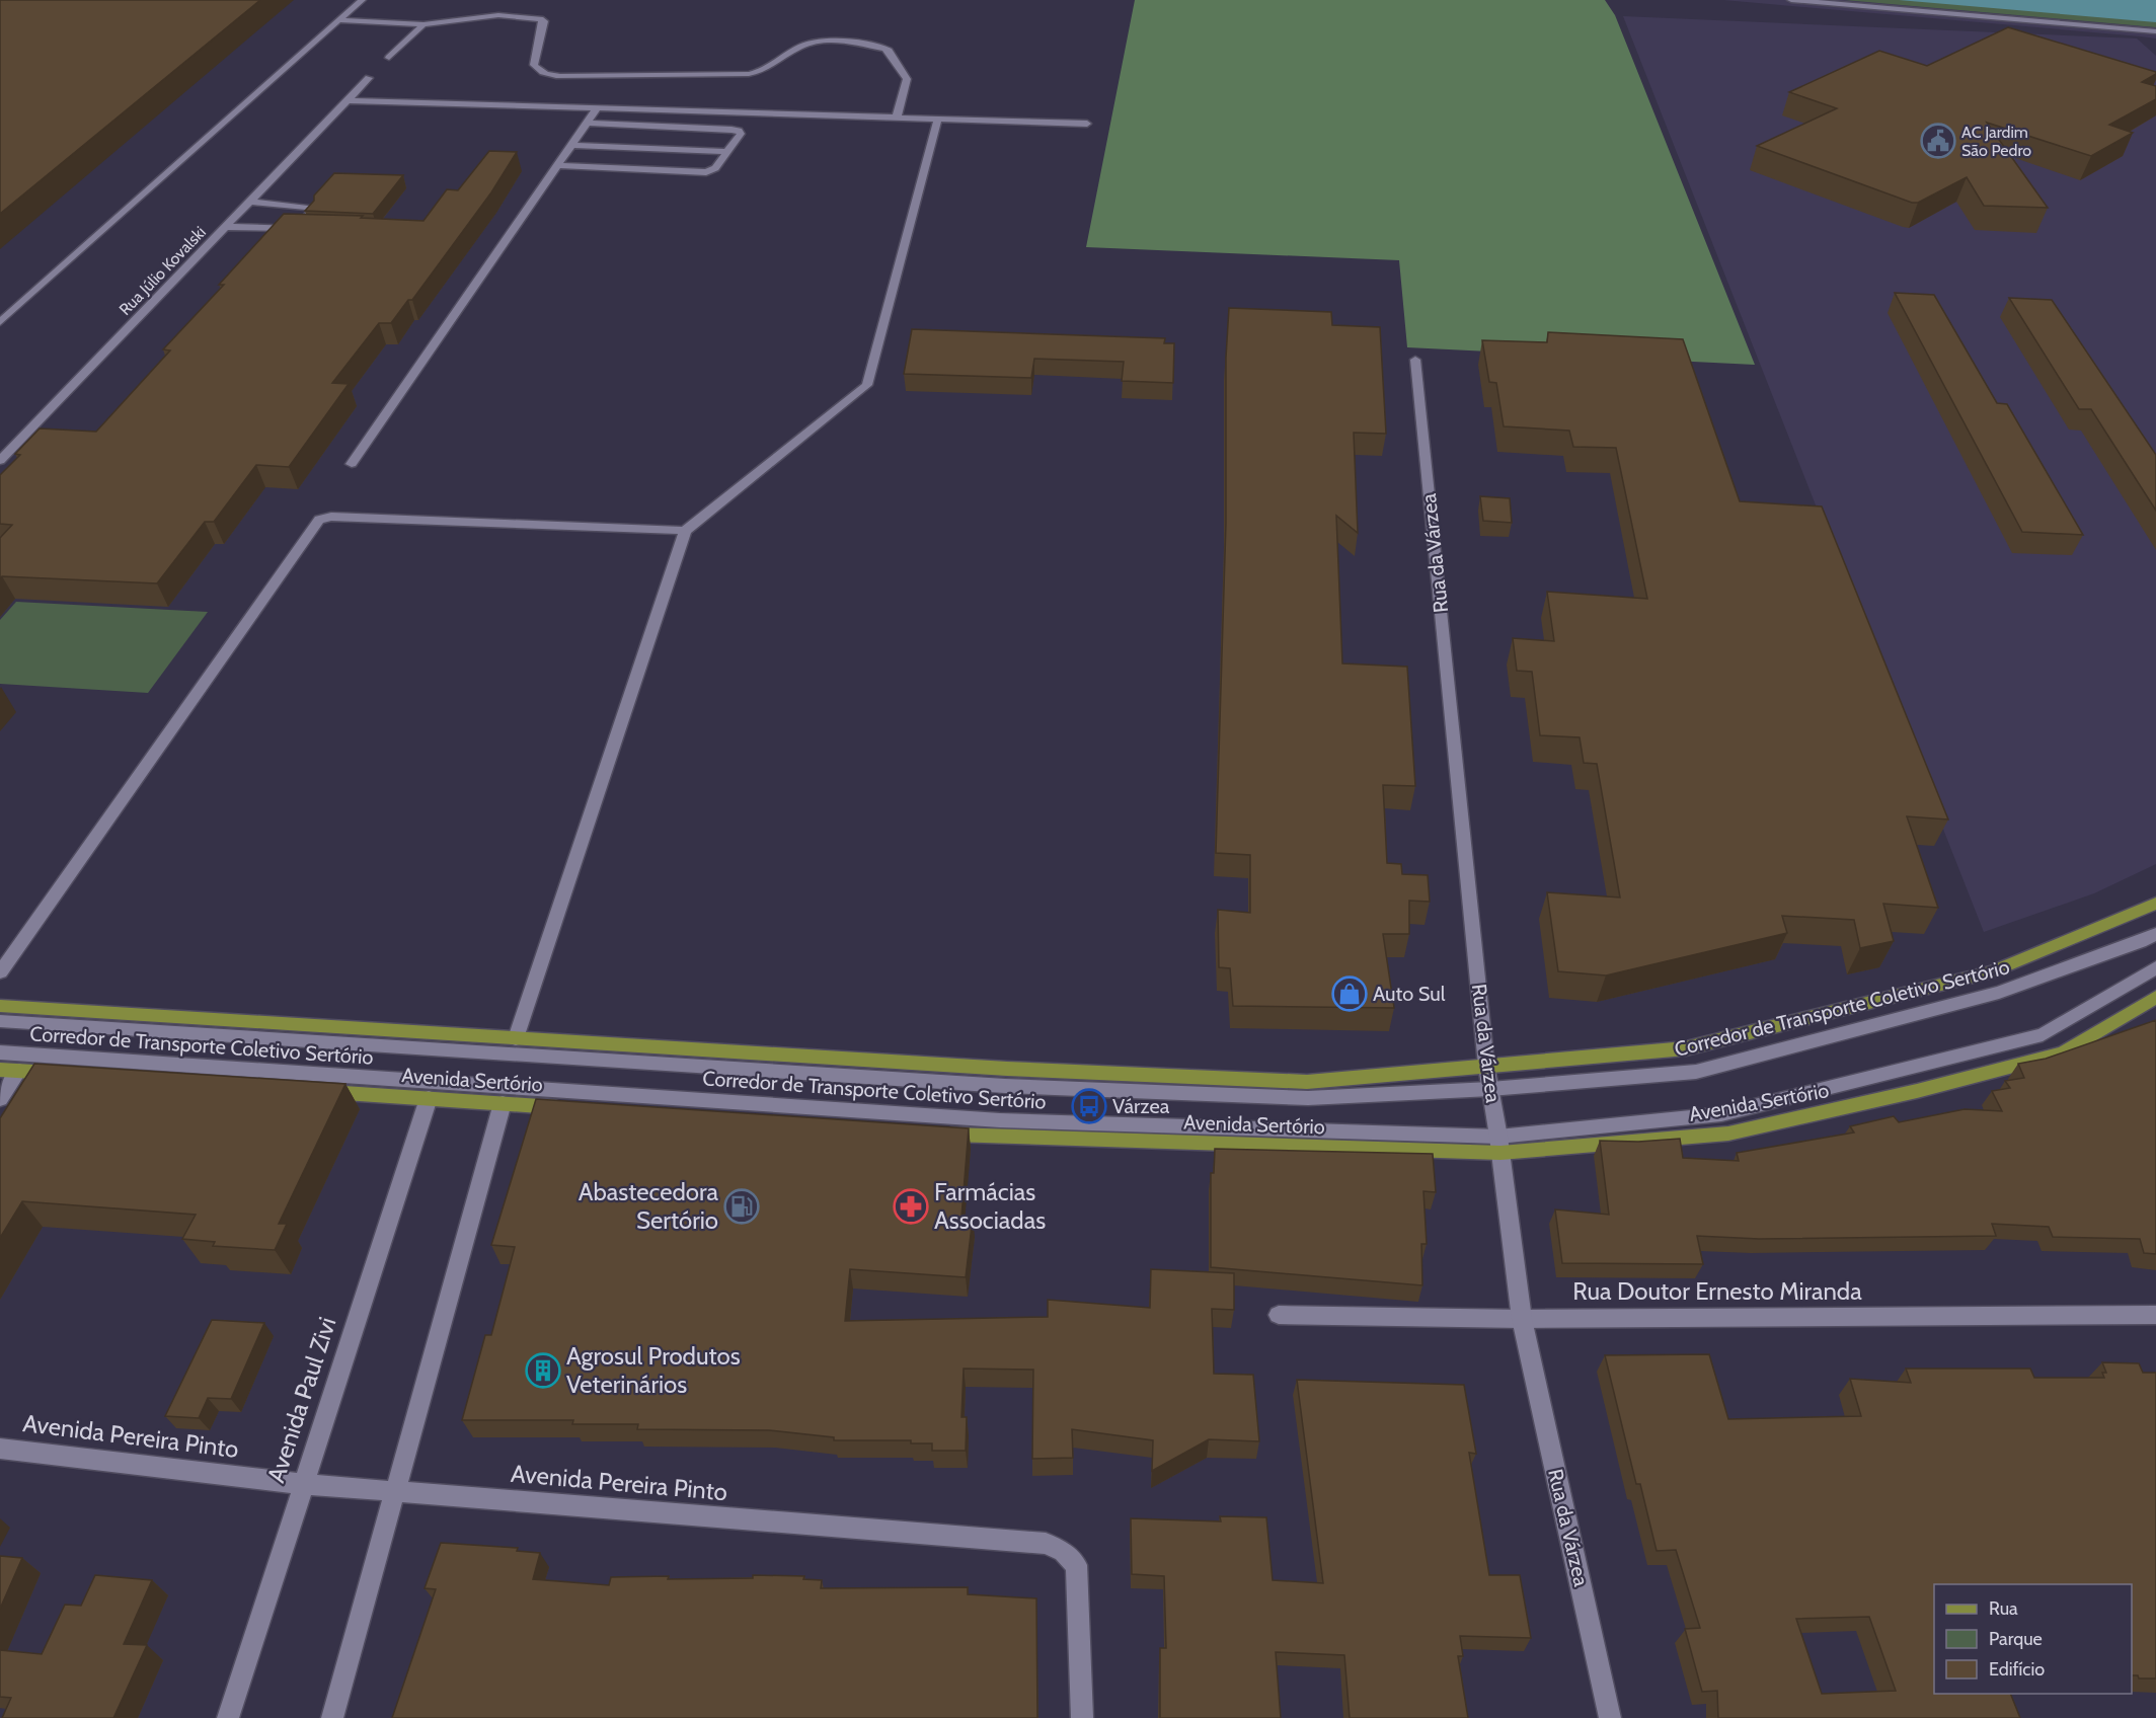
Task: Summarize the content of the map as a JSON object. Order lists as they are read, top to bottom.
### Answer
{
  "streets": {
    "main road": ["Avenida Sertório"],
    "street": [
      "Rua Júlio Kovalski",
      "Rua da Várzea",
      "Corredor de Transporte Coletivo Sertório",
      "Rua Doutor Ernesto Miranda",
      "Avenida Paul Zivi",
      "Avenida Pereira Pinto"
    ]
  },
  "crossings": [
    ["Rua da Várzea", "Corredor de Transporte Coletivo Sertório"],
    ["Rua da Várzea", "Avenida Sertório"],
    ["Rua da Várzea", "Rua Doutor Ernesto Miranda"],
    ["Corredor de Transporte Coletivo Sertório", "Avenida Sertório"],
    ["Corredor de Transporte Coletivo Sertório", "Avenida Paul Zivi"],
    ["Avenida Sertório", "Avenida Paul Zivi"],
    ["Avenida Paul Zivi", "Avenida Pereira Pinto"]
  ],
  "places": {
    "public building": ["AC Jardim São Pedro"],
    "shop": ["Auto Sul"],
    "bus stop": ["Várzea"],
    "fuel station": ["Abastecedora Sertório"],
    "pharmacy": ["Farmácias Associadas"],
    "building": ["Agrosul Produtos Veterinários"]
  },
  "legend": ["Rua", "Parque", "Edifício"]
}
